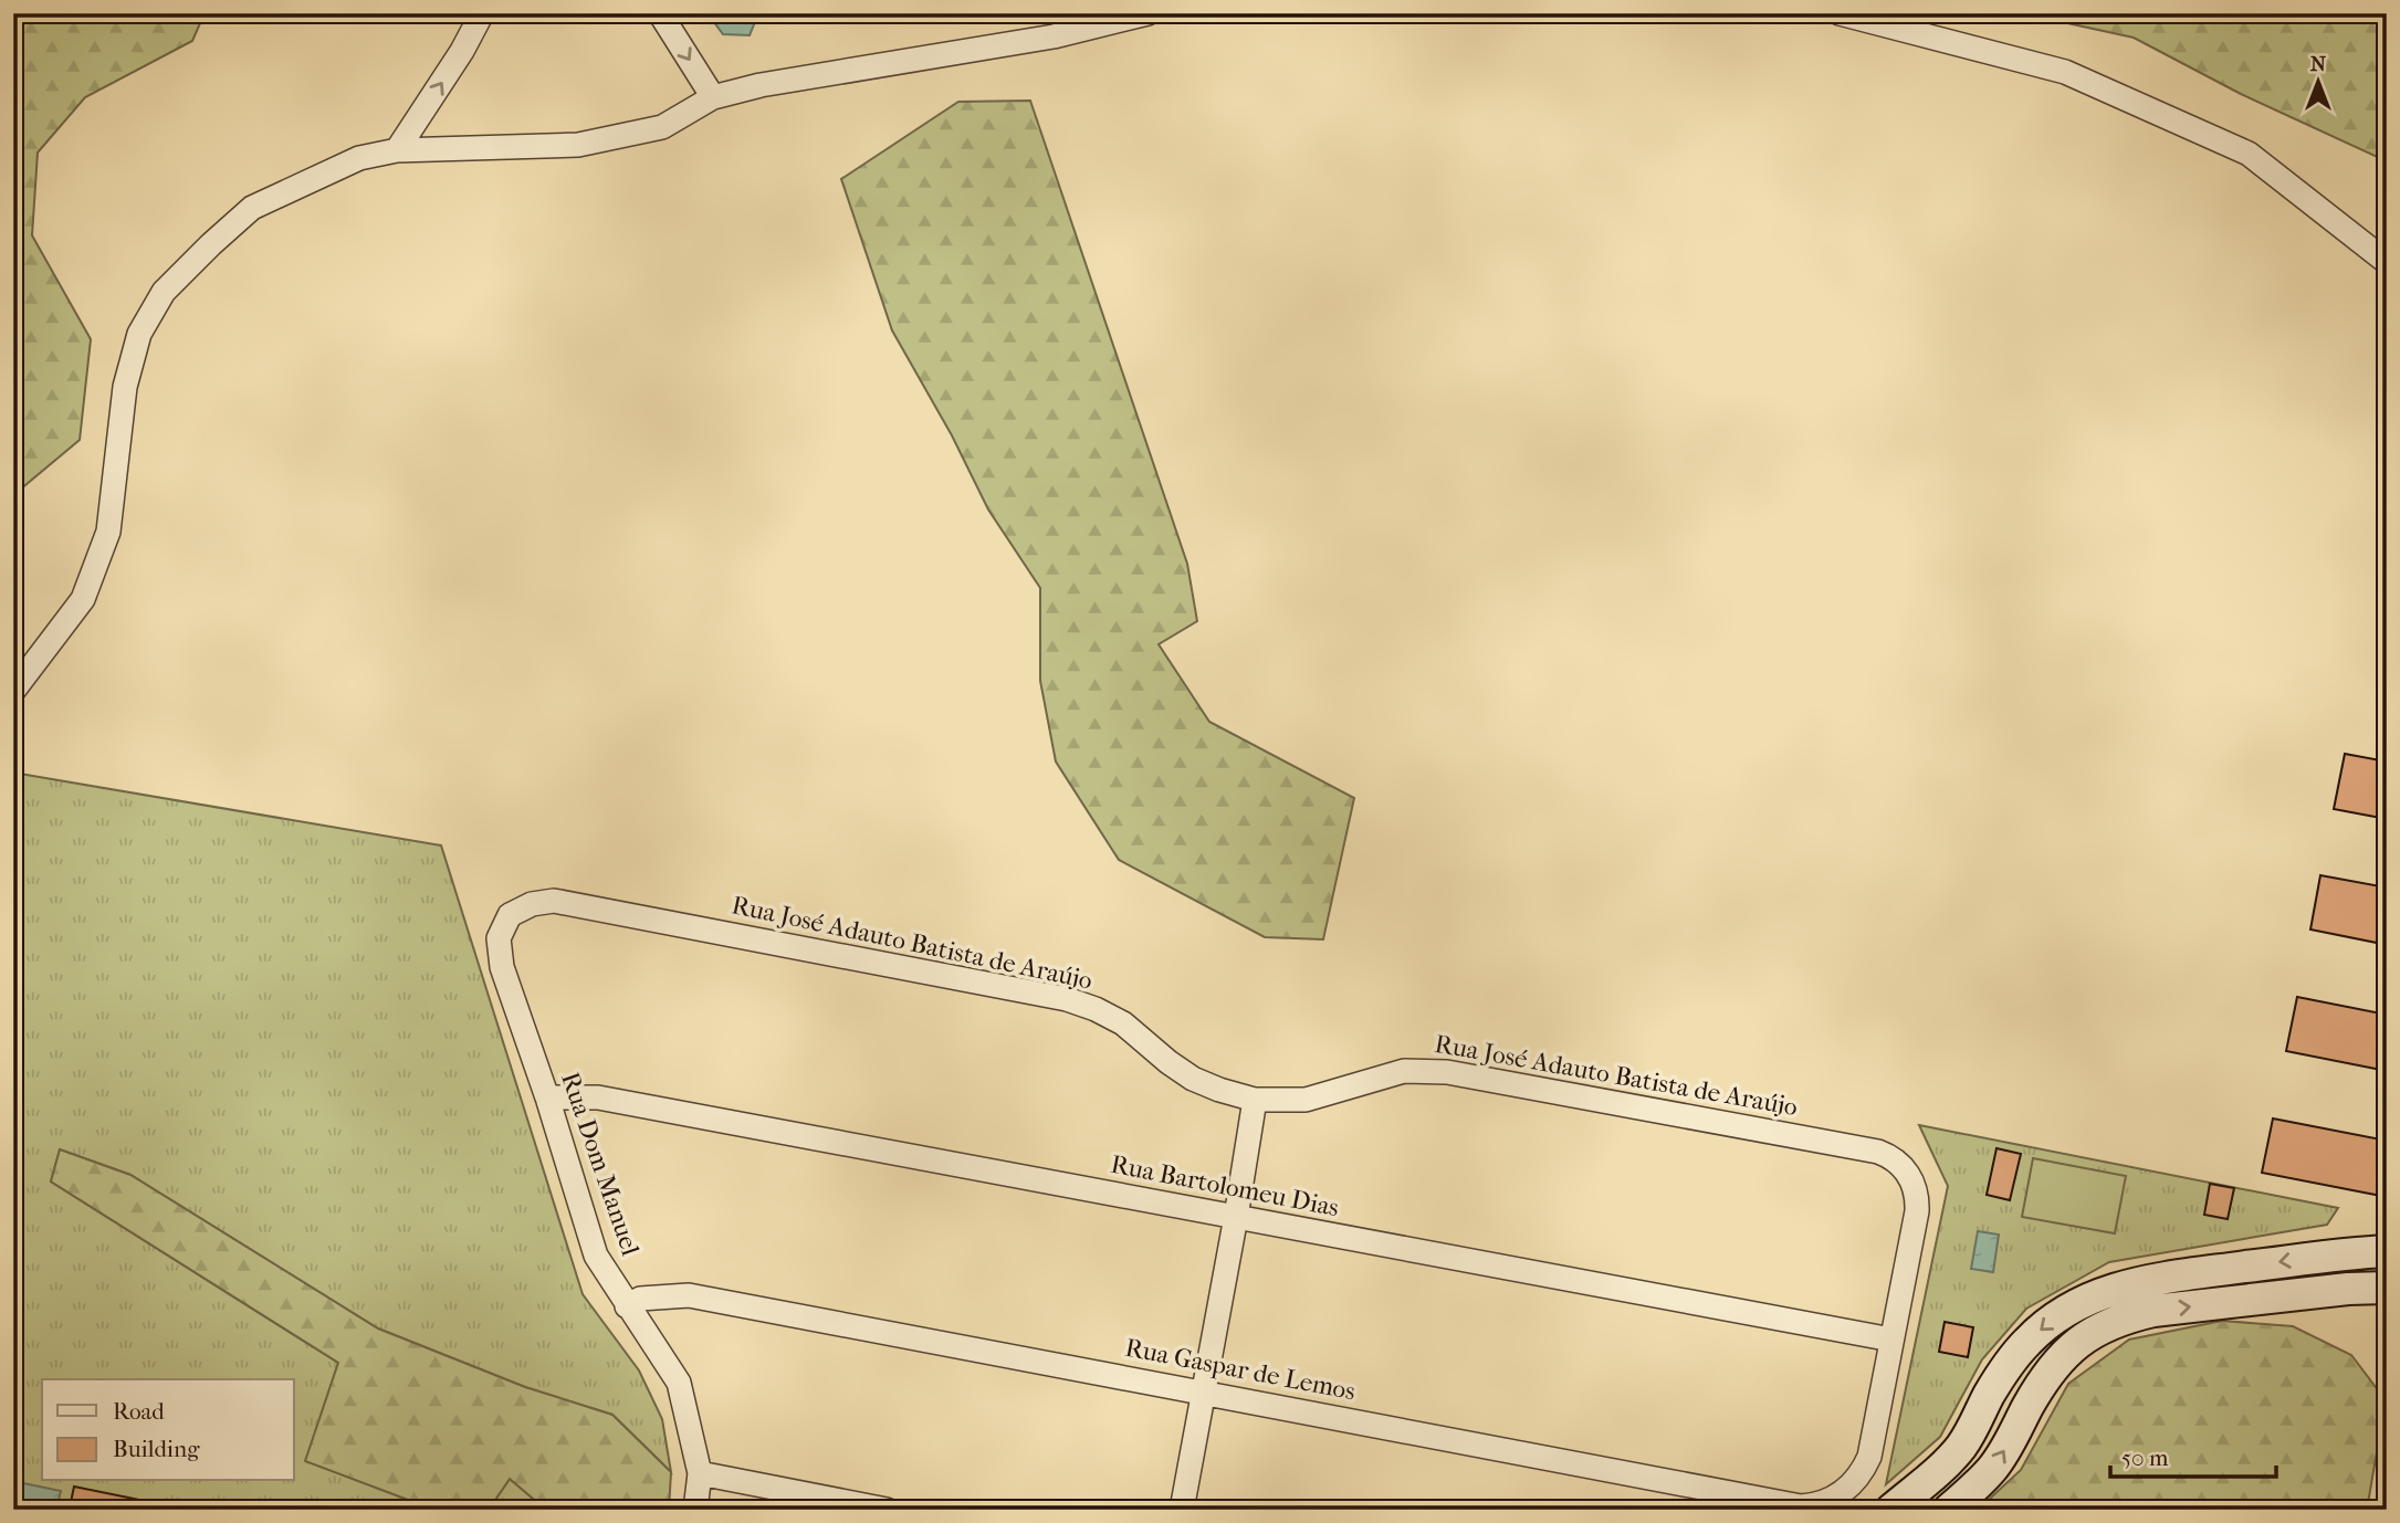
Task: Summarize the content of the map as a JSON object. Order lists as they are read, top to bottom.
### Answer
{
  "streets": {
    "street": [
      "Rua José Adauto Batista de Araújo",
      "Rua Dom Manuel",
      "Rua Bartolomeu Dias",
      "Rua Gaspar de Lemos"
    ]
  },
  "crossings": [
    ["Rua José Adauto Batista de Araújo", "Rua Dom Manuel"],
    ["Rua José Adauto Batista de Araújo", "Rua Bartolomeu Dias"],
    ["Rua José Adauto Batista de Araújo", "Rua Gaspar de Lemos"],
    ["Rua Dom Manuel", "Rua Bartolomeu Dias"],
    ["Rua Dom Manuel", "Rua Gaspar de Lemos"],
    ["Rua Bartolomeu Dias", "Rua Gaspar de Lemos"]
  ],
  "legend": ["Road", "Building"],
  "scale_bar": "50 m",
  "north": "top"
}
